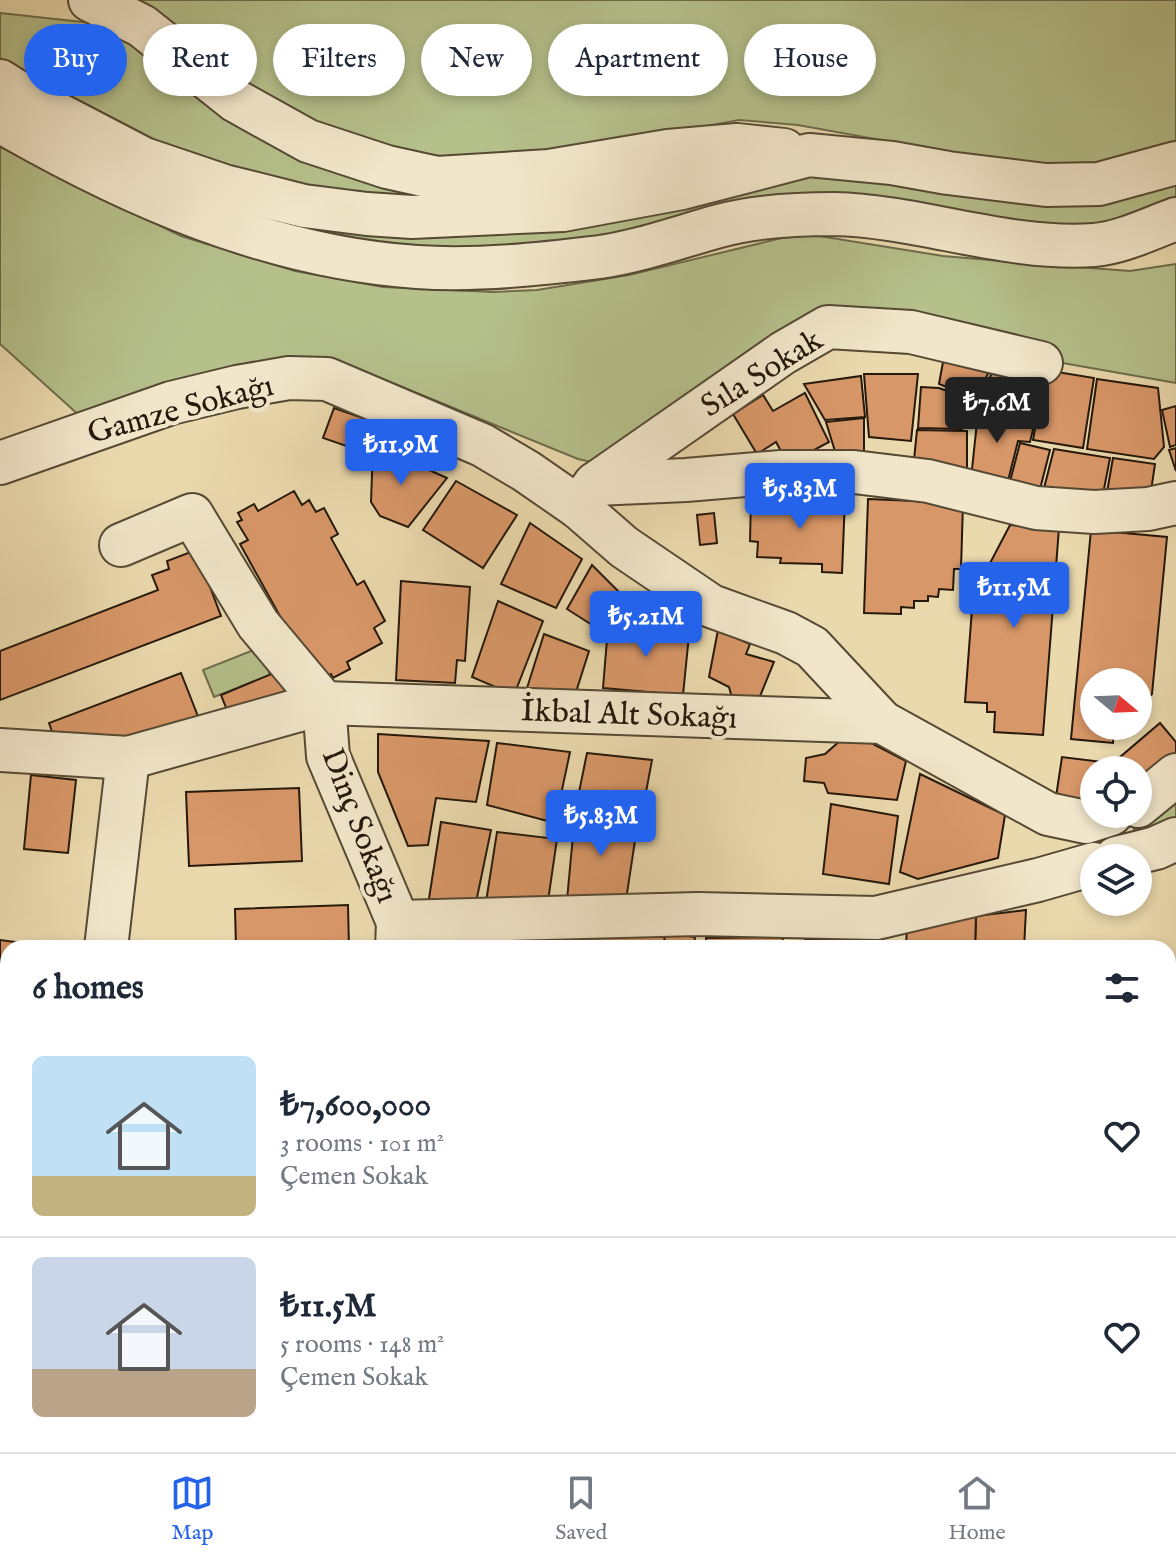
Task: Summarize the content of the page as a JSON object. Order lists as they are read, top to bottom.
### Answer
{
  "streets": {
    "street": [
      "Sıla Sokak",
      "Gamze Sokağı",
      "İkbal Alt Sokağı",
      "Dinç Sokağı"
    ]
  },
  "crossings": [
    ["Sıla Sokak", "Gamze Sokağı"],
    ["Gamze Sokağı", "İkbal Alt Sokağı"],
    ["İkbal Alt Sokağı", "Dinç Sokağı"]
  ],
  "north": "right",
  "page": {
    "chip": [
      "Buy",
      "Rent",
      "Filters",
      "New",
      "Apartment",
      "House"
    ],
    "price": [
      "₺7.6M",
      "₺11.9M",
      "₺5.83M",
      "₺11.5M",
      "₺5.21M",
      "₺5.83M"
    ],
    "heading": "6 homes",
    "list": [
      {
        "name": "₺7,600,000",
        "note": "3 rooms · 101 m² · Çemen Sokak"
      },
      {
        "name": "₺11.5M",
        "note": "5 rooms · 148 m² · Çemen Sokak"
      }
    ],
    "tabs": ["Map", "Saved", "Home"]
  }
}
